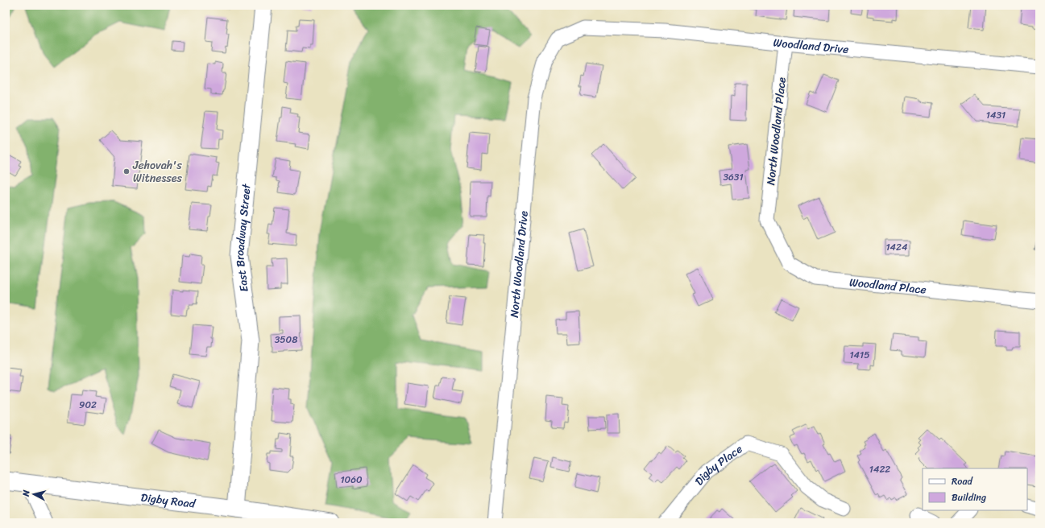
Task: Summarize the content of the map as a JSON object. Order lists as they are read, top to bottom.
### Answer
{
  "streets": {
    "street": [
      "Woodland Drive",
      "North Woodland Place",
      "East Broadway Street",
      "North Woodland Drive",
      "Woodland Place",
      "Digby Place",
      "Digby Road"
    ]
  },
  "crossings": [
    ["Woodland Drive", "North Woodland Place"],
    ["Woodland Drive", "North Woodland Drive"],
    ["North Woodland Place", "Woodland Place"],
    ["East Broadway Street", "Digby Road"]
  ],
  "places": ["Jehovah's Witnesses"],
  "house_numbers": [
    "1431",
    "3631",
    "1424",
    "3508",
    "1415",
    "902",
    "1422",
    "1060"
  ],
  "legend": ["Road", "Building"],
  "north": "left"
}
